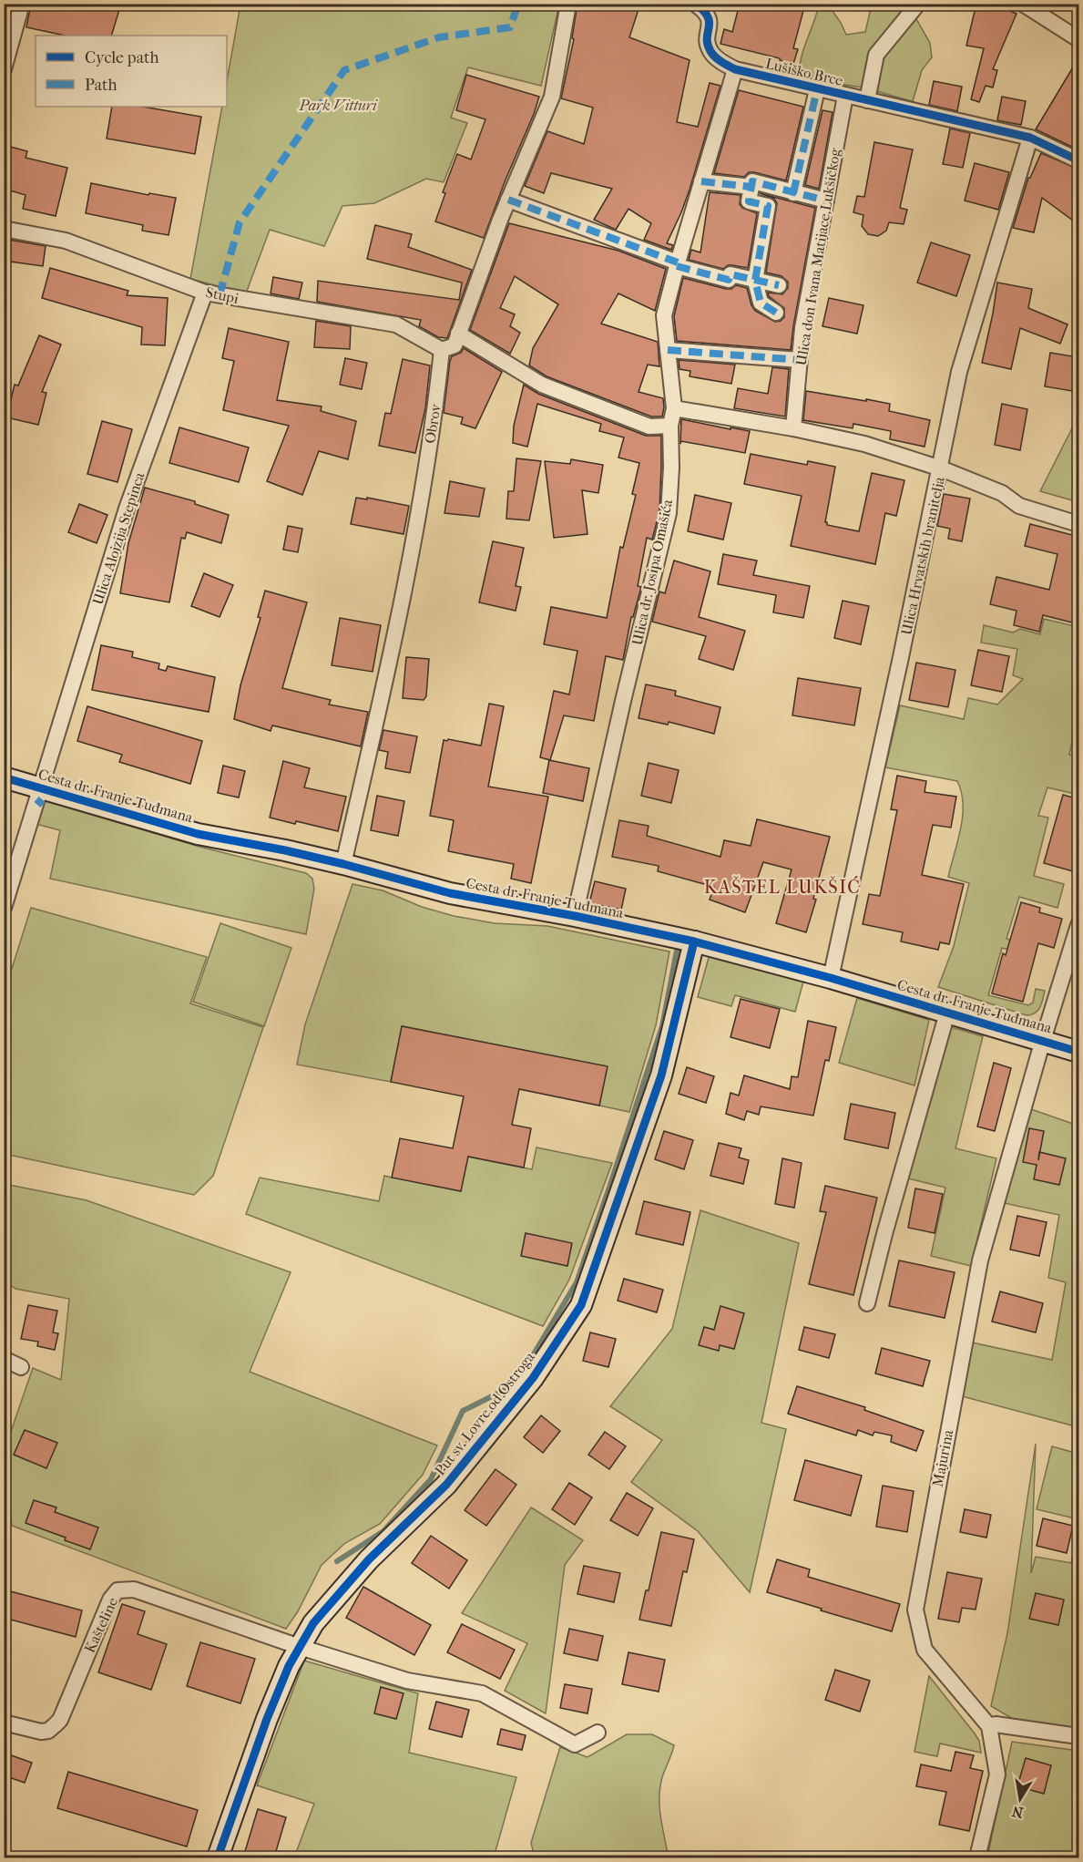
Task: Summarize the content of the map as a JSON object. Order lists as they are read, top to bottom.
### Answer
{
  "streets": {
    "main road": ["Cesta dr. Franje Tuđmana", "Put sv. Lovre od Ostroga"],
    "street": [
      "Lušiško Brce",
      "Ulica don Ivana Matijace,Lukšičkog",
      "Stupi",
      "Obrov",
      "Ulica Alojzija Stepinca",
      "Ulica Hrvatskih branitelja",
      "Ulica dr. Josipa Omašića",
      "Majurina",
      "Kašteline"
    ]
  },
  "crossings": [
    ["Lušiško Brce", "Ulica don Ivana Matijace,Lukšičkog"],
    ["Lušiško Brce", "Ulica Hrvatskih branitelja"],
    ["Lušiško Brce", "Ulica dr. Josipa Omašića"],
    ["Stupi", "Obrov"],
    ["Stupi", "Ulica Alojzija Stepinca"],
    ["Obrov", "Cesta dr. Franje Tuđmana"],
    ["Ulica Alojzija Stepinca", "Cesta dr. Franje Tuđmana"],
    ["Ulica Hrvatskih branitelja", "Cesta dr. Franje Tuđmana"],
    ["Ulica dr. Josipa Omašića", "Cesta dr. Franje Tuđmana"],
    ["Cesta dr. Franje Tuđmana", "Put sv. Lovre od Ostroga"],
    ["Cesta dr. Franje Tuđmana", "Majurina"],
    ["Put sv. Lovre od Ostroga", "Kašteline"]
  ],
  "districts": ["KAŠTEL LUKŠIĆ"],
  "parks": ["Park Vitturi"],
  "legend": ["Cycle path", "Path"],
  "north": "bottom"
}
